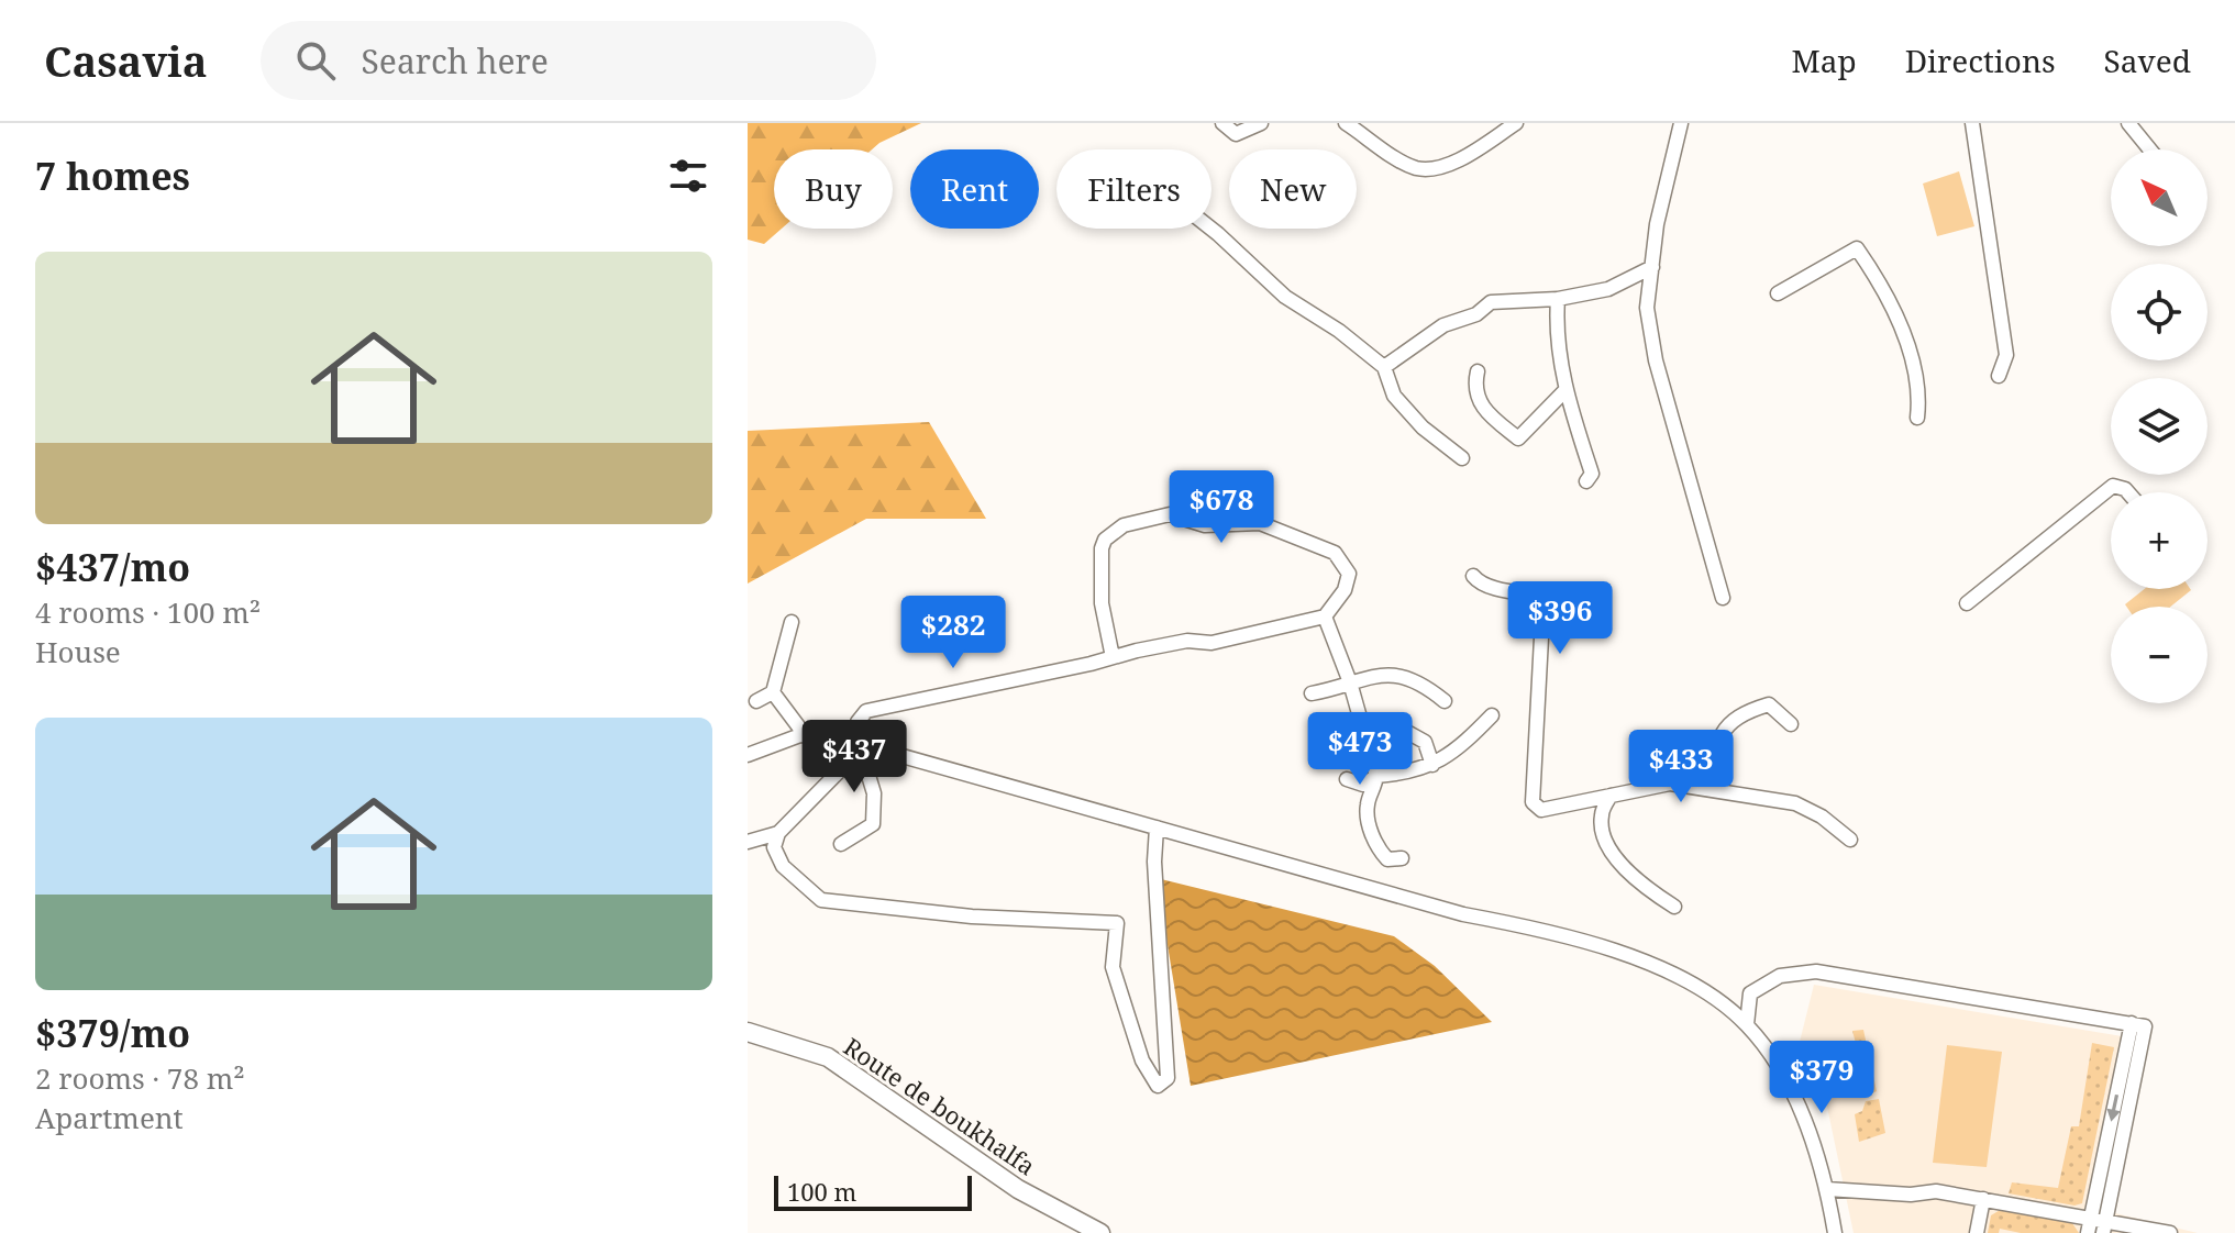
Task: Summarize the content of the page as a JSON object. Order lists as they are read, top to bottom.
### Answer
{
  "streets": {
    "street": ["Route de boukhalfa"]
  },
  "scale_bar": "100 m",
  "north": "top left",
  "page": {
    "header": "Casavia",
    "search": "Search here",
    "nav": ["Map", "Directions", "Saved"],
    "heading": "7 homes",
    "map_buttons": ["+", "−"],
    "chip": [
      "Buy",
      "Rent",
      "Filters",
      "New"
    ],
    "list": [
      {
        "name": "$437/mo",
        "note": "4 rooms · 100 m² · House"
      },
      {
        "name": "$379/mo",
        "note": "2 rooms · 78 m² · Apartment"
      }
    ],
    "price": [
      "$678",
      "$396",
      "$282",
      "$473",
      "$437",
      "$433",
      "$379"
    ],
    "scale": "100 m"
  }
}
